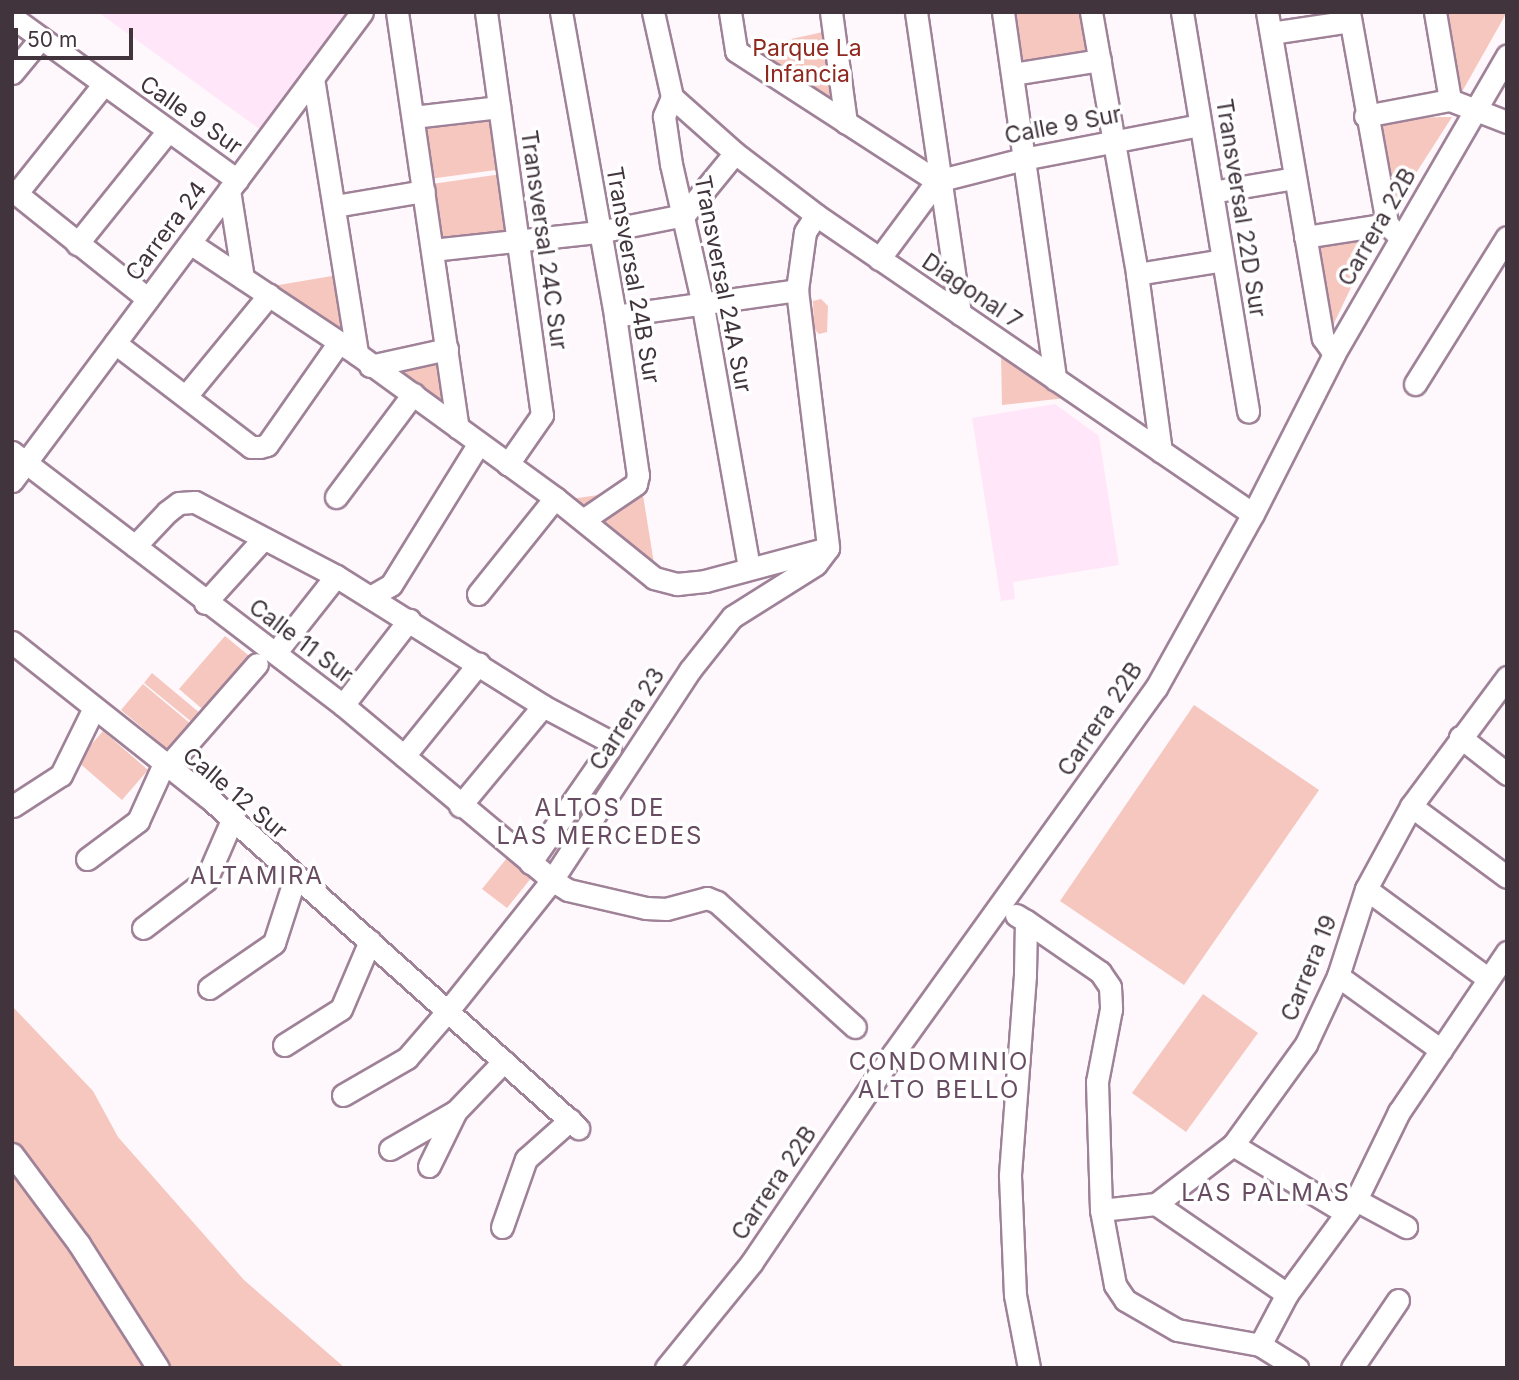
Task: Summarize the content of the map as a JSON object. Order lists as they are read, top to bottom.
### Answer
{
  "streets": {
    "street": [
      "Calle 9 Sur",
      "Transversal 22D Sur",
      "Carrera 22B",
      "Carrera 24",
      "Transversal 24C Sur",
      "Transversal 24B Sur",
      "Transversal 24A Sur",
      "Diagonal 7",
      "Calle 11 Sur",
      "Carrera 23",
      "Calle 12 Sur",
      "Carrera 19"
    ]
  },
  "crossings": [
    ["Calle 9 Sur", "Transversal 22D Sur"],
    ["Calle 9 Sur", "Carrera 24"],
    ["Carrera 22B", "Diagonal 7"],
    ["Carrera 24", "Calle 11 Sur"],
    ["Transversal 24A Sur", "Diagonal 7"],
    ["Calle 11 Sur", "Carrera 23"],
    ["Carrera 23", "Calle 12 Sur"]
  ],
  "districts": [
    "ALTOS DE LAS MERCEDES",
    "ALTAMIRA",
    "CONDOMINIO ALTO BELLO",
    "LAS PALMAS"
  ],
  "parks": ["Parque La Infancia"],
  "scale_bar": "50 m"
}
